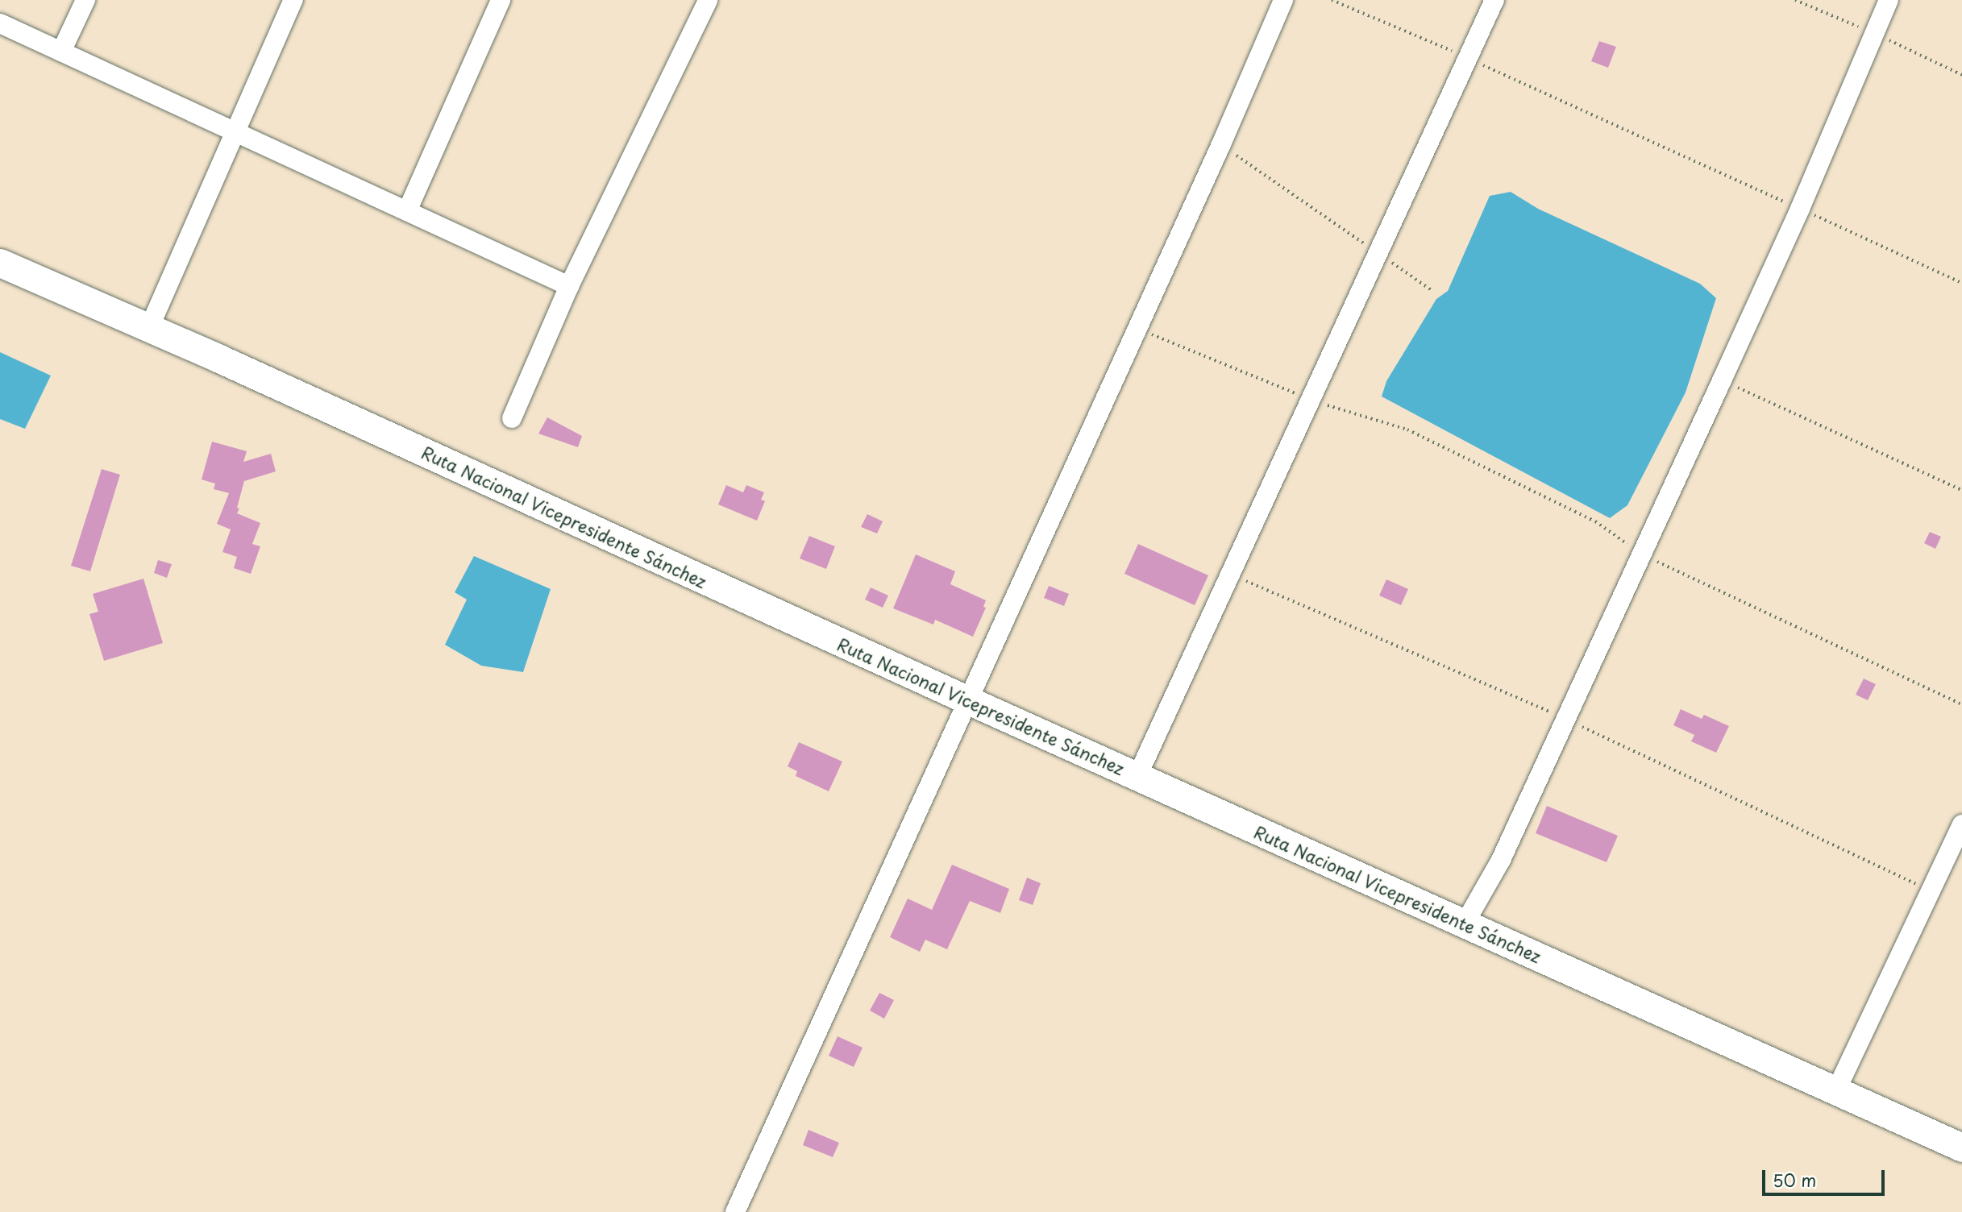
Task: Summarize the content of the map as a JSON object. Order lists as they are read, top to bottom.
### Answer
{
  "streets": {
    "street": ["Ruta Nacional Vicepresidente Sánchez"]
  },
  "scale_bar": "50 m"
}
